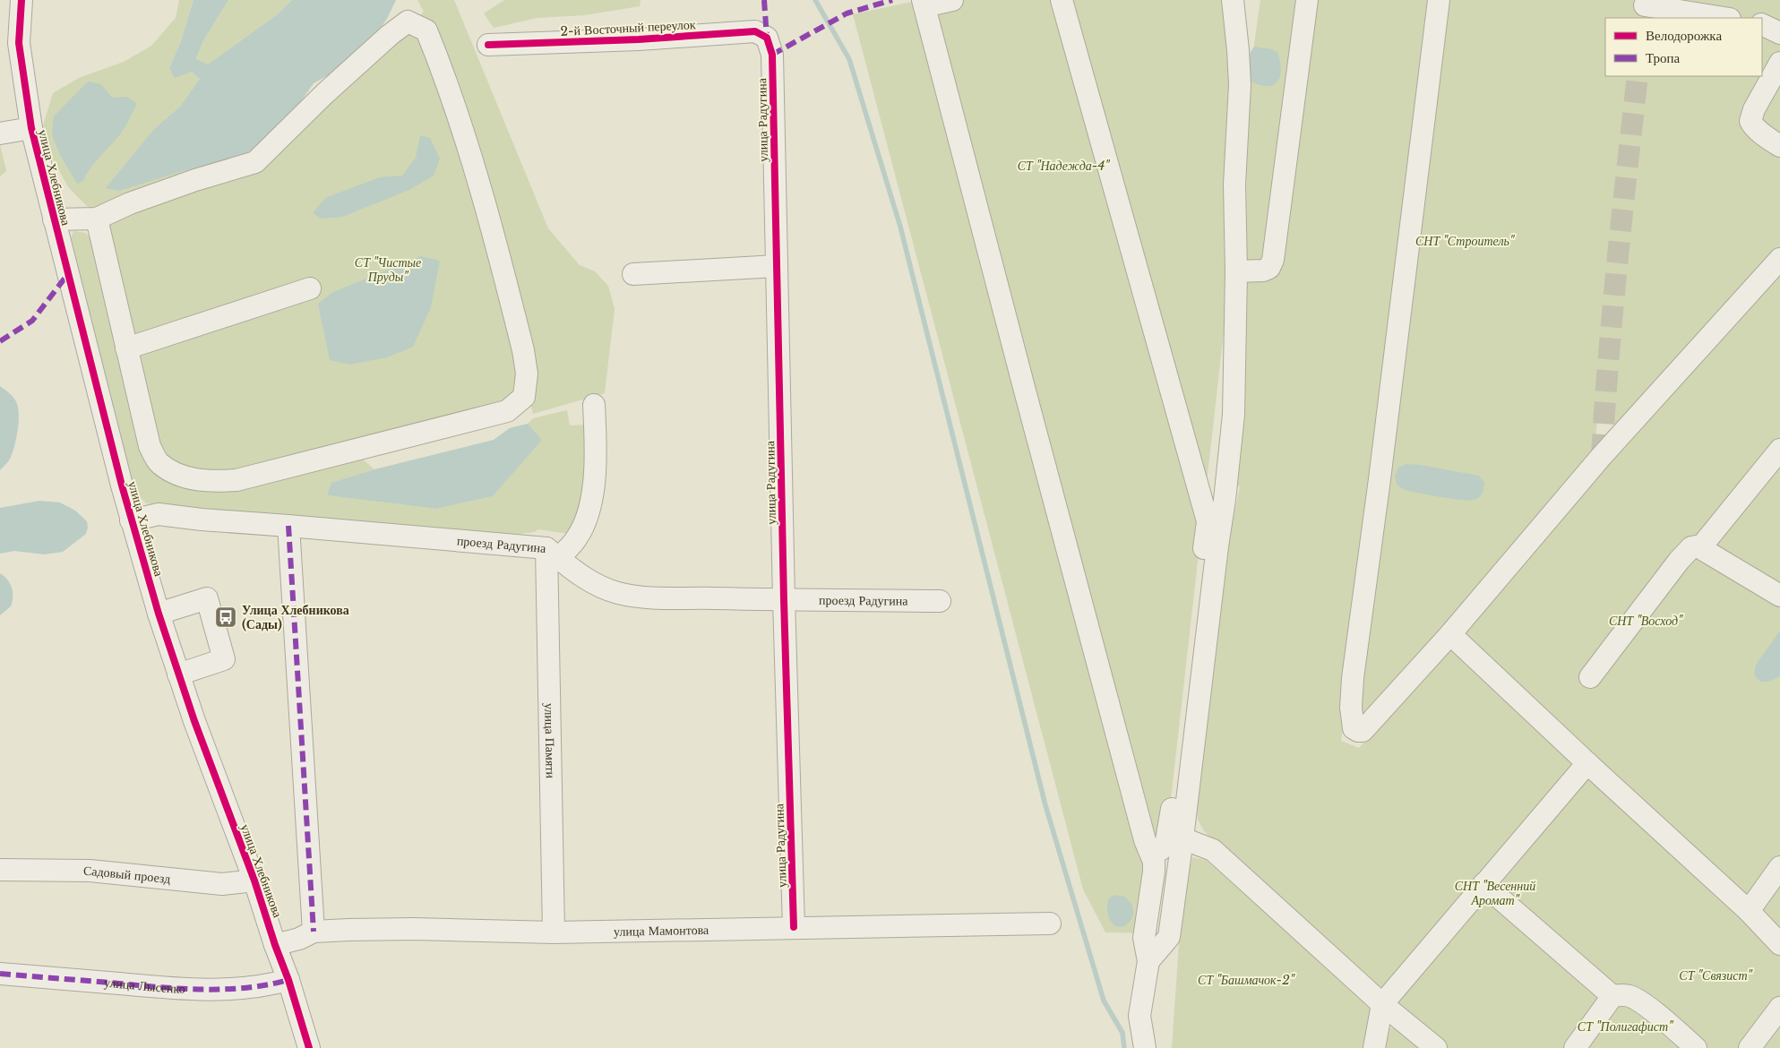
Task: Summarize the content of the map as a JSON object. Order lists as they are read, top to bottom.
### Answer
{
  "streets": {
    "street": [
      "2-й Восточный переулок",
      "улица Радугина",
      "улица Хлебникова",
      "проезд Радугина",
      "улица Памяти",
      "Садовый проезд",
      "улица Мамонтова",
      "улица Лысенко"
    ]
  },
  "crossings": [
    ["2-й Восточный переулок", "улица Радугина"],
    ["улица Радугина", "проезд Радугина"],
    ["улица Радугина", "улица Мамонтова"],
    ["улица Хлебникова", "проезд Радугина"],
    ["улица Хлебникова", "Садовый проезд"],
    ["улица Хлебникова", "улица Мамонтова"],
    ["улица Хлебникова", "улица Лысенко"],
    ["проезд Радугина", "улица Памяти"],
    ["улица Памяти", "улица Мамонтова"]
  ],
  "parks": [
    "СТ \"Надежда-4\"",
    "СНТ \"Строитель\"",
    "СТ \"Чистые Пруды\"",
    "СНТ \"Восход\"",
    "СНТ \"Весенний Аромат\"",
    "СТ \"Связист\"",
    "СТ \"Башмачок-2\"",
    "СТ \"Полигафист\""
  ],
  "places": {
    "bus stop": ["Улица Хлебникова (Сады)"]
  },
  "legend": ["Велодорожка", "Тропа"]
}
